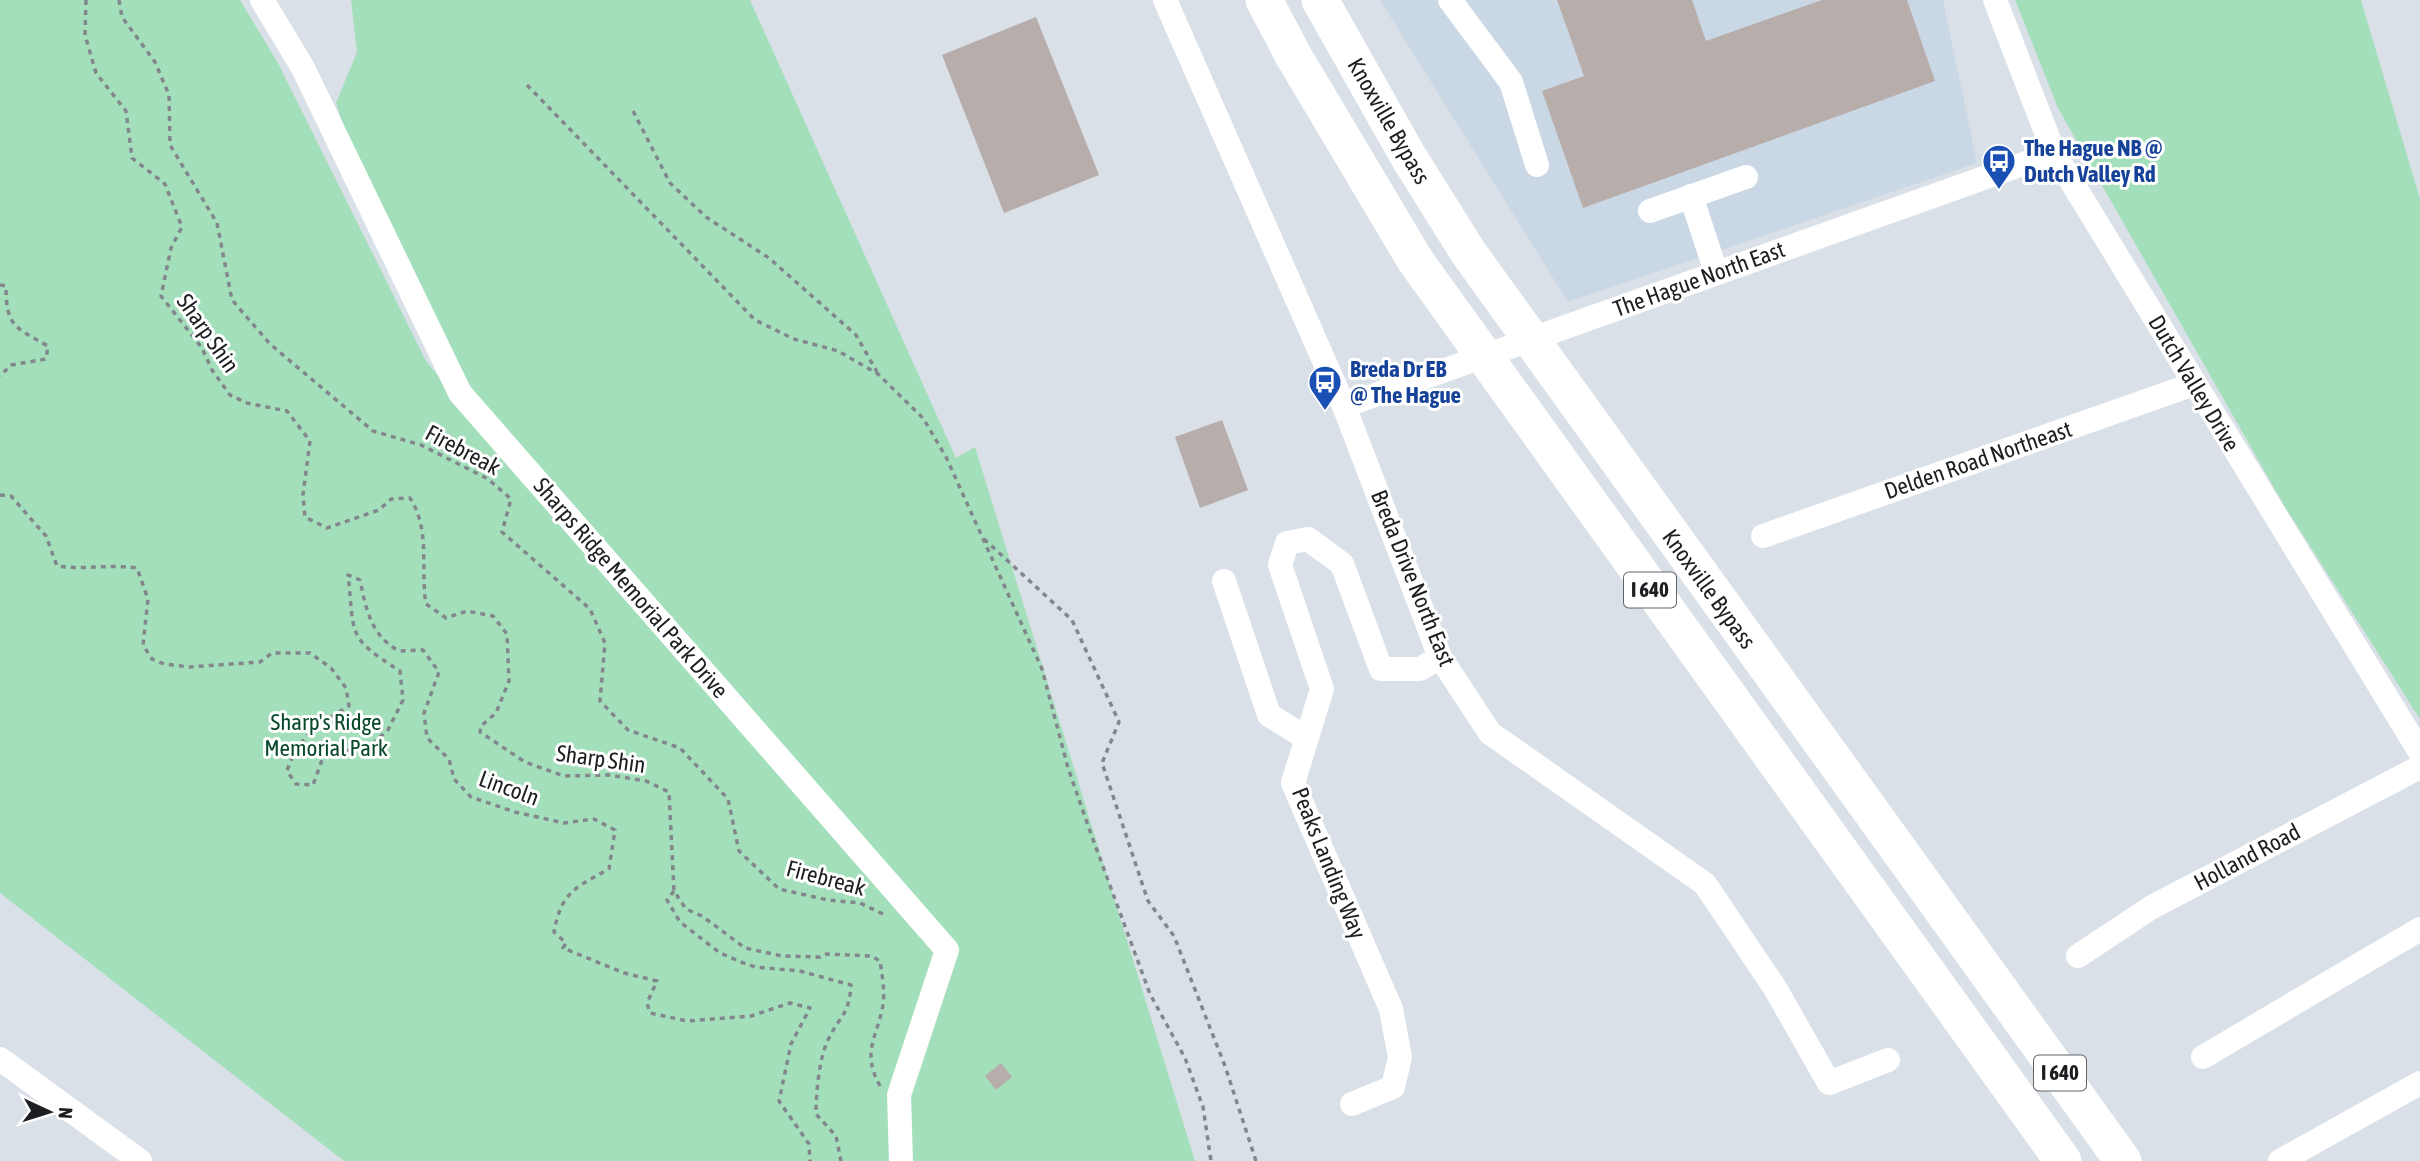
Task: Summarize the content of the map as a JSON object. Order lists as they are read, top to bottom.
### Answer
{
  "streets": {
    "highway": ["Knoxville Bypass", "I 640"],
    "street": [
      "The Hague North East",
      "Dutch Valley Drive",
      "Delden Road Northeast",
      "Breda Drive North East",
      "Sharps Ridge Memorial Park Drive",
      "Holland Road",
      "Peaks Landing Way"
    ],
    "path": ["Sharp Shin", "Firebreak", "Lincoln"]
  },
  "crossings": [
    ["The Hague North East", "Dutch Valley Drive"],
    ["The Hague North East", "Breda Drive North East"],
    ["Dutch Valley Drive", "Delden Road Northeast"],
    ["Firebreak", "Sharps Ridge Memorial Park Drive"],
    ["Breda Drive North East", "Peaks Landing Way"]
  ],
  "parks": ["Sharp's Ridge Memorial Park"],
  "places": {
    "bus stop": ["The Hague NB @ Dutch Valley Rd", "Breda Dr EB @ The Hague"]
  },
  "north": "right"
}
